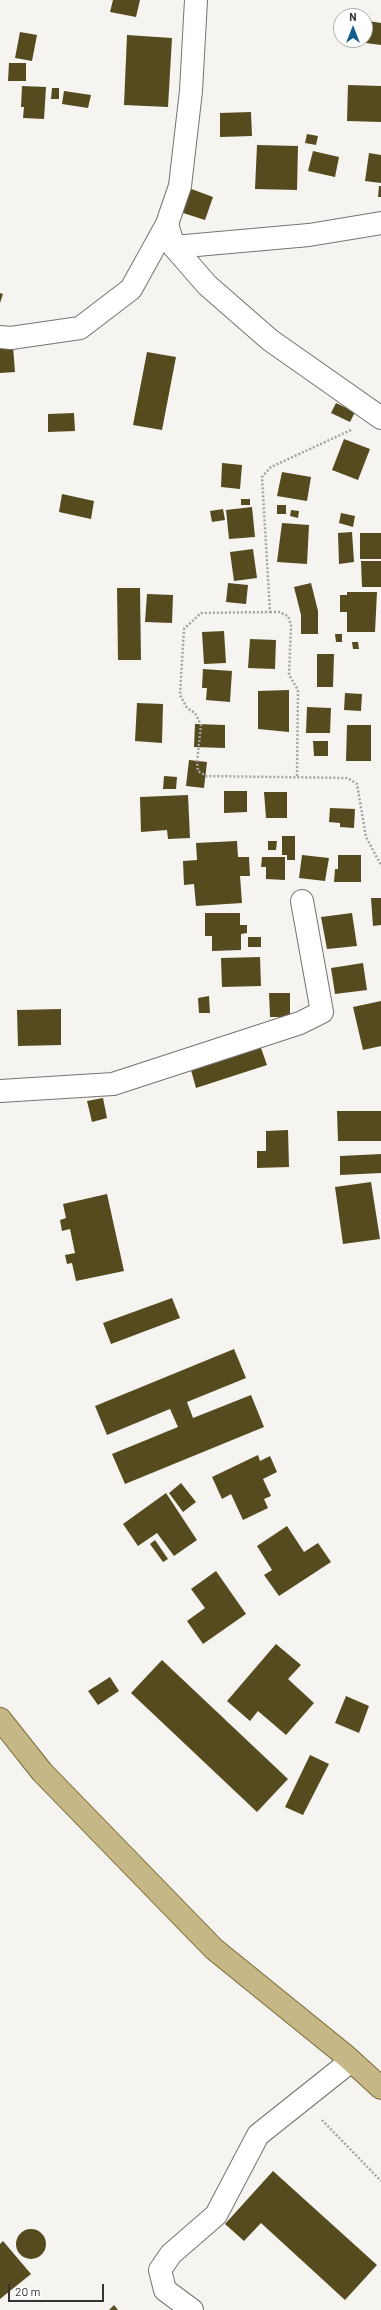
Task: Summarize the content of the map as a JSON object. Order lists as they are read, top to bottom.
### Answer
{
  "scale_bar": "20 m",
  "north": "top"
}
